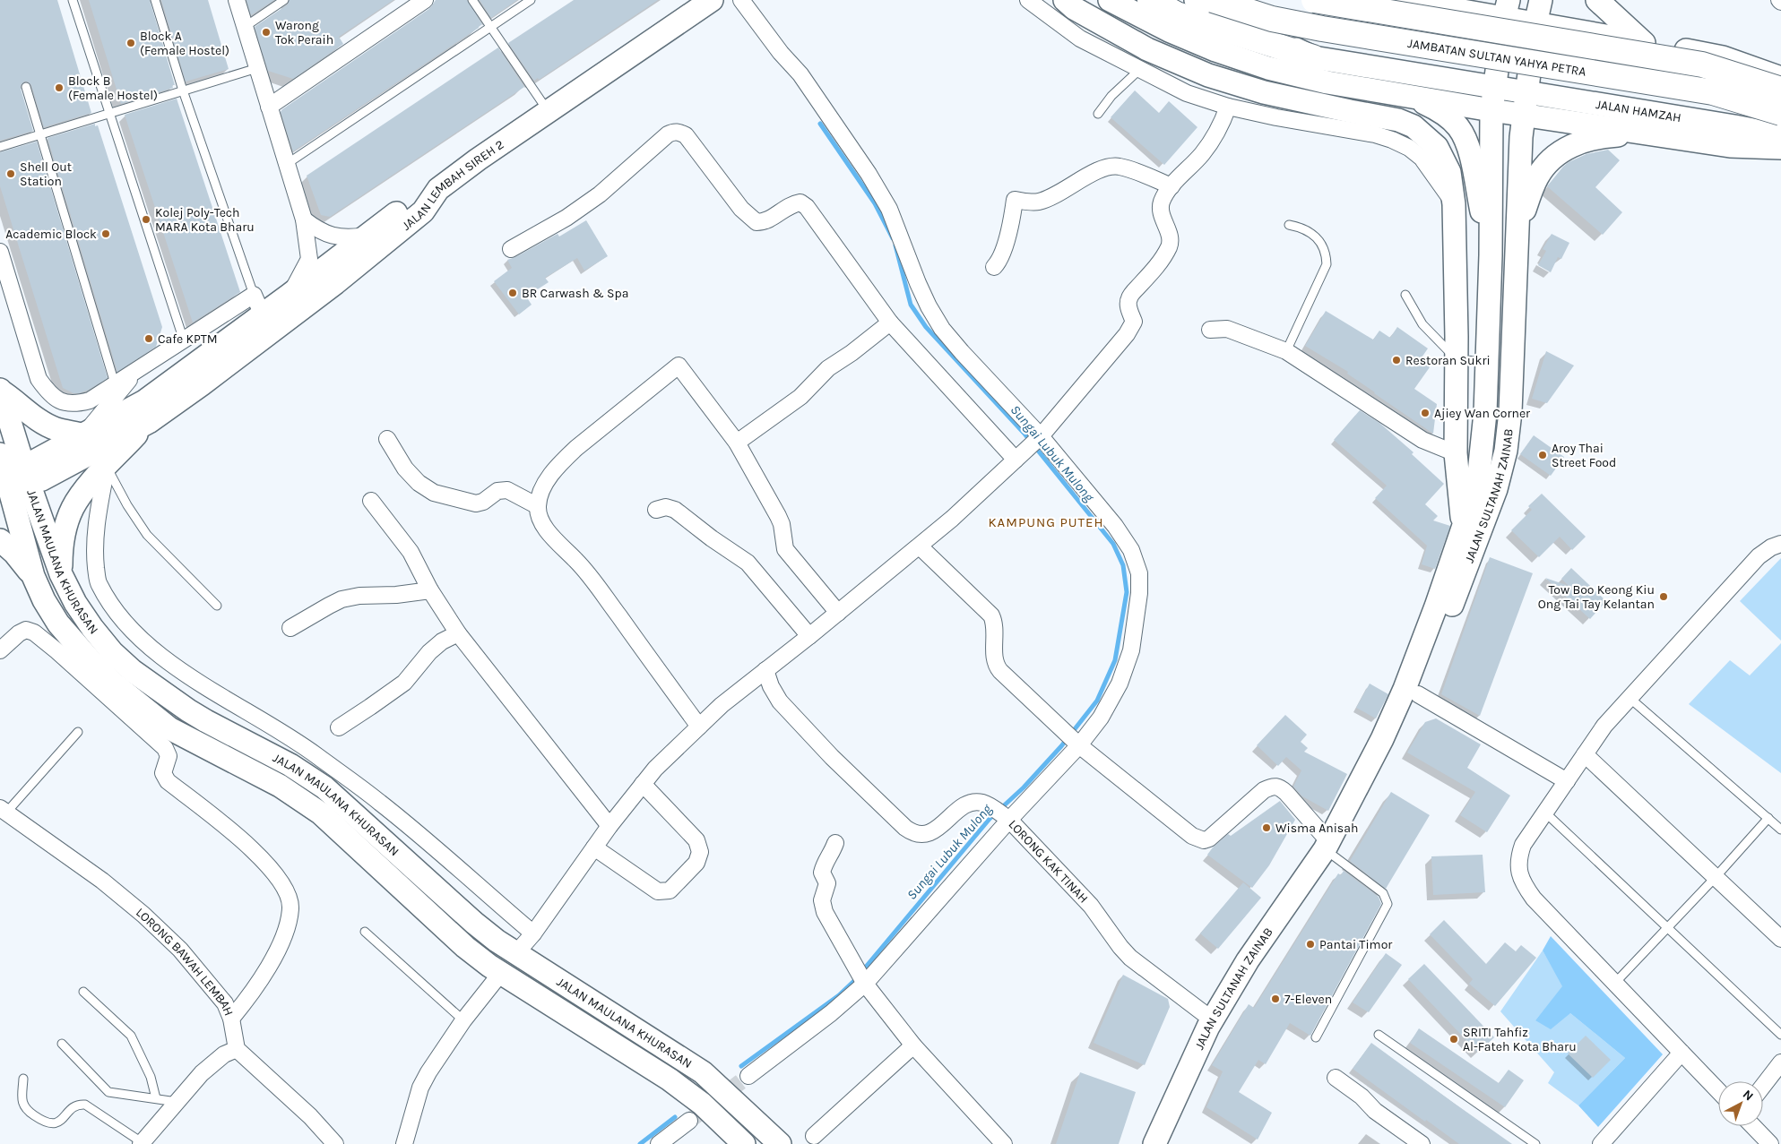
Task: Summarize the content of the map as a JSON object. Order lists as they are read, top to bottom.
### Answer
{
  "streets": {
    "highway": ["JAMBATAN SULTAN YAHYA PETRA"],
    "street": [
      "JALAN HAMZAH",
      "JALAN LEMBAH SIREH 2",
      "JALAN SULTANAH ZAINAB",
      "JALAN MAULANA KHURASAN",
      "LORONG KAK TINAH",
      "LORONG BAWAH LEMBAH"
    ]
  },
  "crossings": [
    ["JALAN HAMZAH", "JALAN SULTANAH ZAINAB"],
    ["JALAN SULTANAH ZAINAB", "LORONG KAK TINAH"]
  ],
  "districts": ["KAMPUNG PUTEH"],
  "water": ["Sungai Lubuk Mulong"],
  "places": [
    "Warong Tok Peraih",
    "Block A (Female Hostel)",
    "Block B (Female Hostel)",
    "Shell Out Station",
    "Kolej Poly-Tech MARA Kota Bharu",
    "Academic Block",
    "BR Carwash & Spa",
    "Cafe KPTM",
    "Restoran Sukri",
    "Ajiey Wan Corner",
    "Aroy Thai Street Food",
    "Tow Boo Keong Kiu Ong Tai Tay Kelantan",
    "Wisma Anisah",
    "Pantai Timor",
    "7-Eleven",
    "SRITI Tahfiz Al-Fateh Kota Bharu"
  ],
  "north": "top right"
}
